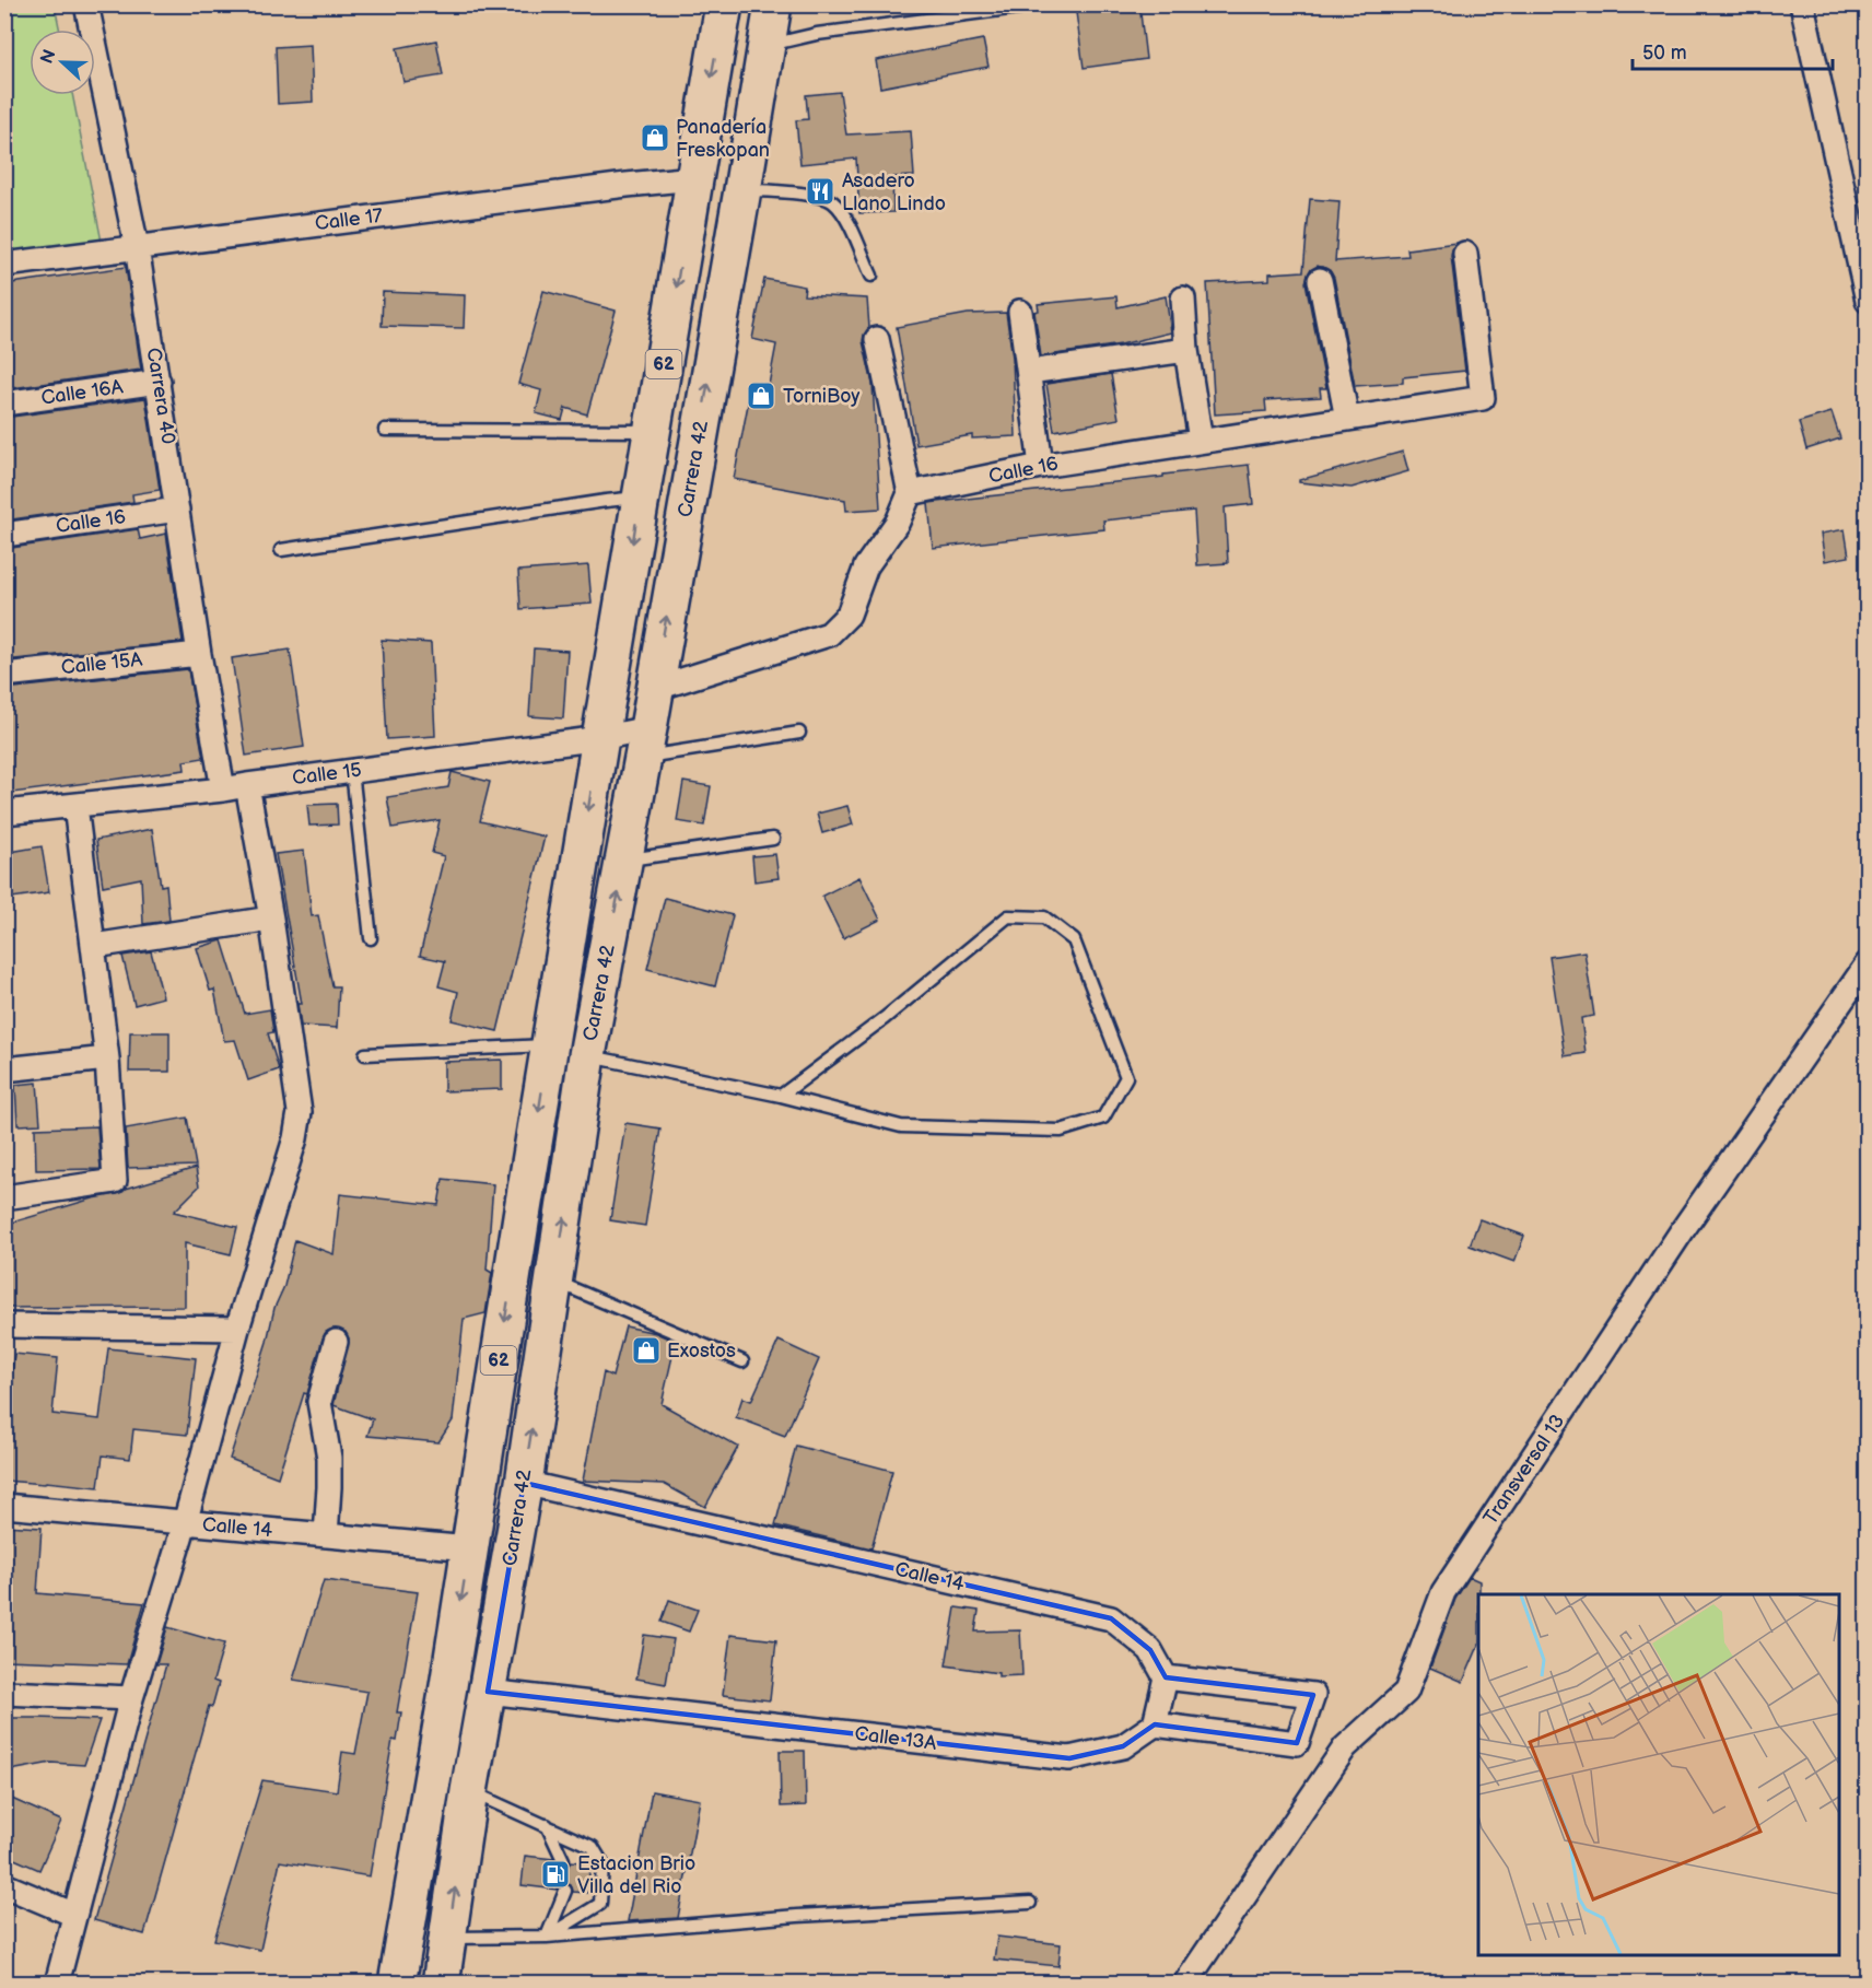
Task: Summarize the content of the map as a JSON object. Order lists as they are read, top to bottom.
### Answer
{
  "streets": {
    "highway": ["62", "Carrera 42"],
    "street": [
      "Calle 17",
      "Calle 16A",
      "Carrera 40",
      "Calle 16",
      "Calle 15A",
      "Calle 15",
      "Transversal 13",
      "Calle 14",
      "Calle 13A"
    ]
  },
  "crossings": [
    ["Calle 17", "Carrera 40"],
    ["Calle 17", "Carrera 42"],
    ["Calle 16A", "Carrera 40"],
    ["Carrera 40", "Calle 16"],
    ["Carrera 40", "Calle 15A"],
    ["Carrera 40", "Calle 15"],
    ["Carrera 42", "Calle 15"],
    ["Carrera 42", "Calle 14"],
    ["Carrera 42", "Calle 13A"]
  ],
  "places": {
    "shop": ["Panadería Freskopan", "TorniBoy", "Exostos"],
    "restaurant": ["Asadero Llano Lindo"],
    "fuel station": ["Estacion Brio Villa del Rio"]
  },
  "scale_bar": "50 m",
  "north": "left"
}
